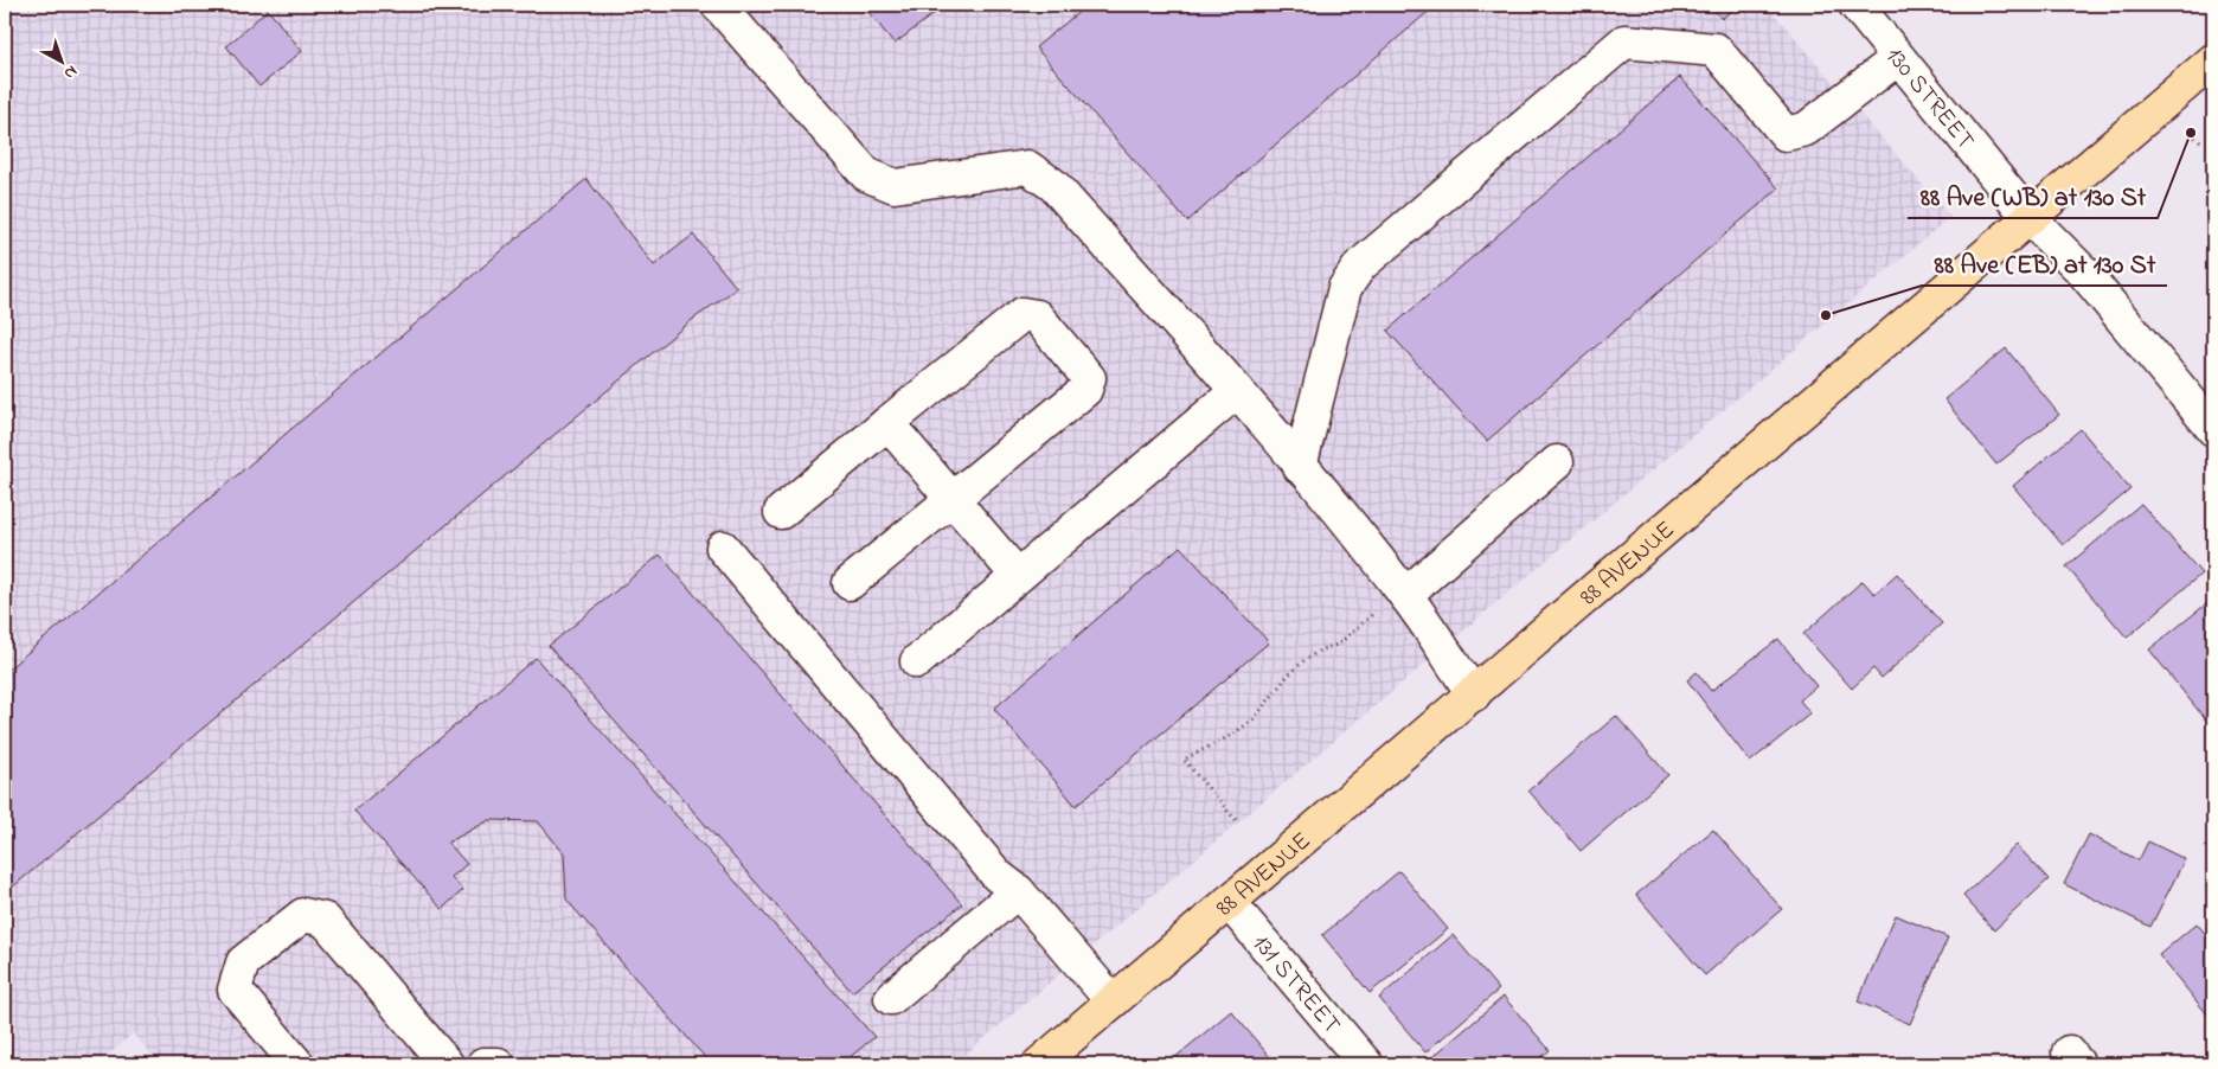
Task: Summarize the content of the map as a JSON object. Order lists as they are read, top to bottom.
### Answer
{
  "streets": {
    "main road": ["88 AVENUE"],
    "street": ["130 STREET", "131 STREET"]
  },
  "crossings": [
    ["130 STREET", "88 AVENUE"],
    ["88 AVENUE", "131 STREET"]
  ],
  "places": ["88 Ave (WB) at 130 St", "88 Ave (EB) at 130 St"],
  "north": "bottom right"
}
